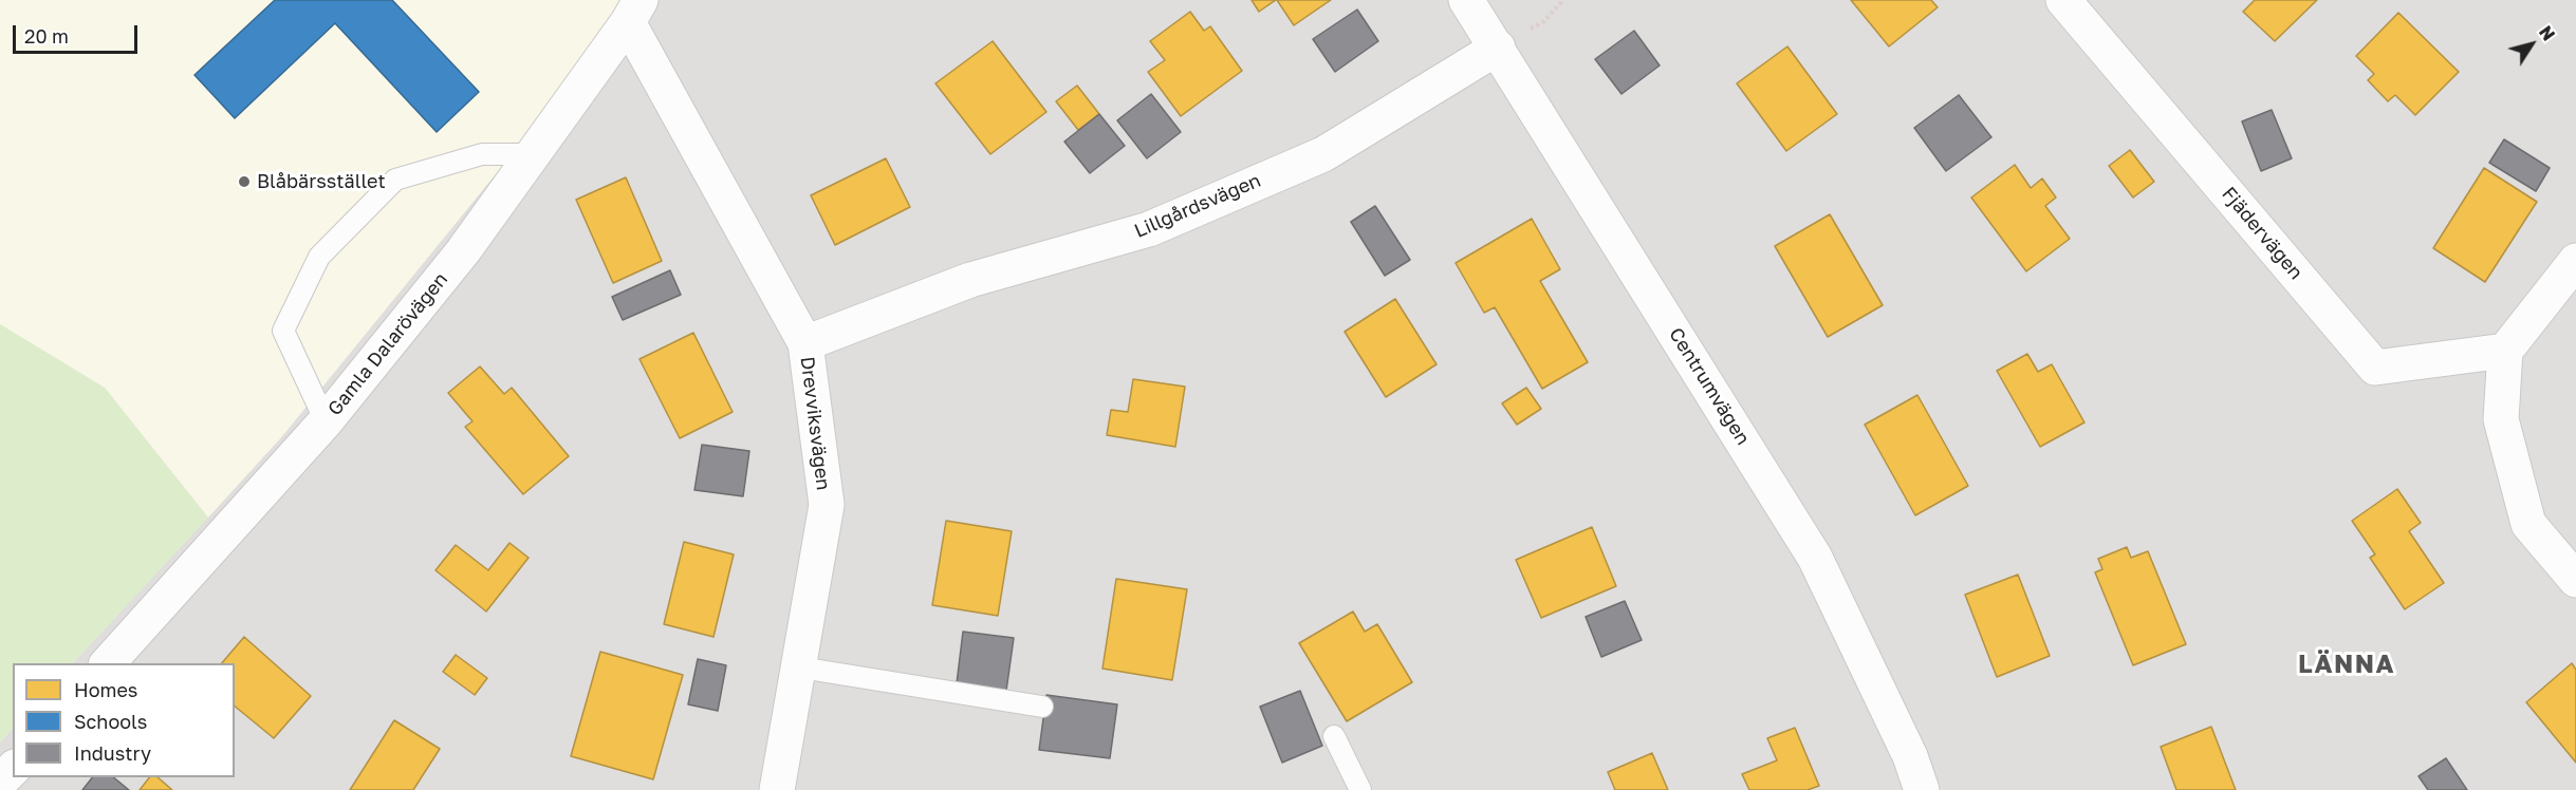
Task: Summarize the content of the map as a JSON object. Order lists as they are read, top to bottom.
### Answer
{
  "streets": {
    "street": [
      "Lillgårdsvägen",
      "Fjädervägen",
      "Gamla Dalarövägen",
      "Centrumvägen",
      "Drevviksvägen"
    ]
  },
  "crossings": [
    ["Lillgårdsvägen", "Centrumvägen"],
    ["Lillgårdsvägen", "Drevviksvägen"],
    ["Gamla Dalarövägen", "Drevviksvägen"]
  ],
  "districts": ["LÄNNA"],
  "places": ["Blåbärsstället"],
  "legend": ["Homes", "Schools", "Industry"],
  "scale_bar": "20 m",
  "north": "top right"
}
